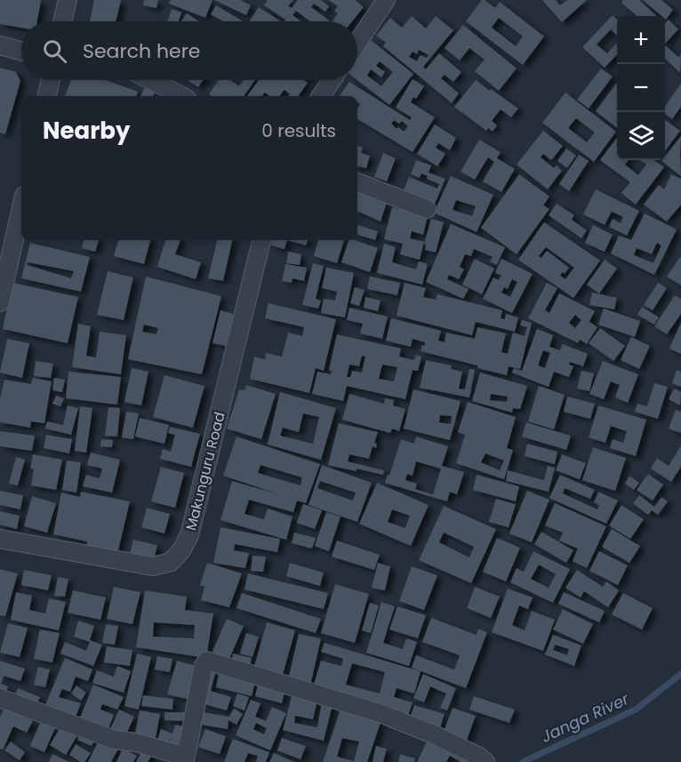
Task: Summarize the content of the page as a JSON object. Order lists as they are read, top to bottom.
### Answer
{
  "streets": {
    "street": ["Makunguru Road"]
  },
  "water": ["Janga River"],
  "page": {
    "map_buttons": ["+", "−"],
    "search": "Search here",
    "heading": ["Nearby", "0 results"]
  }
}
